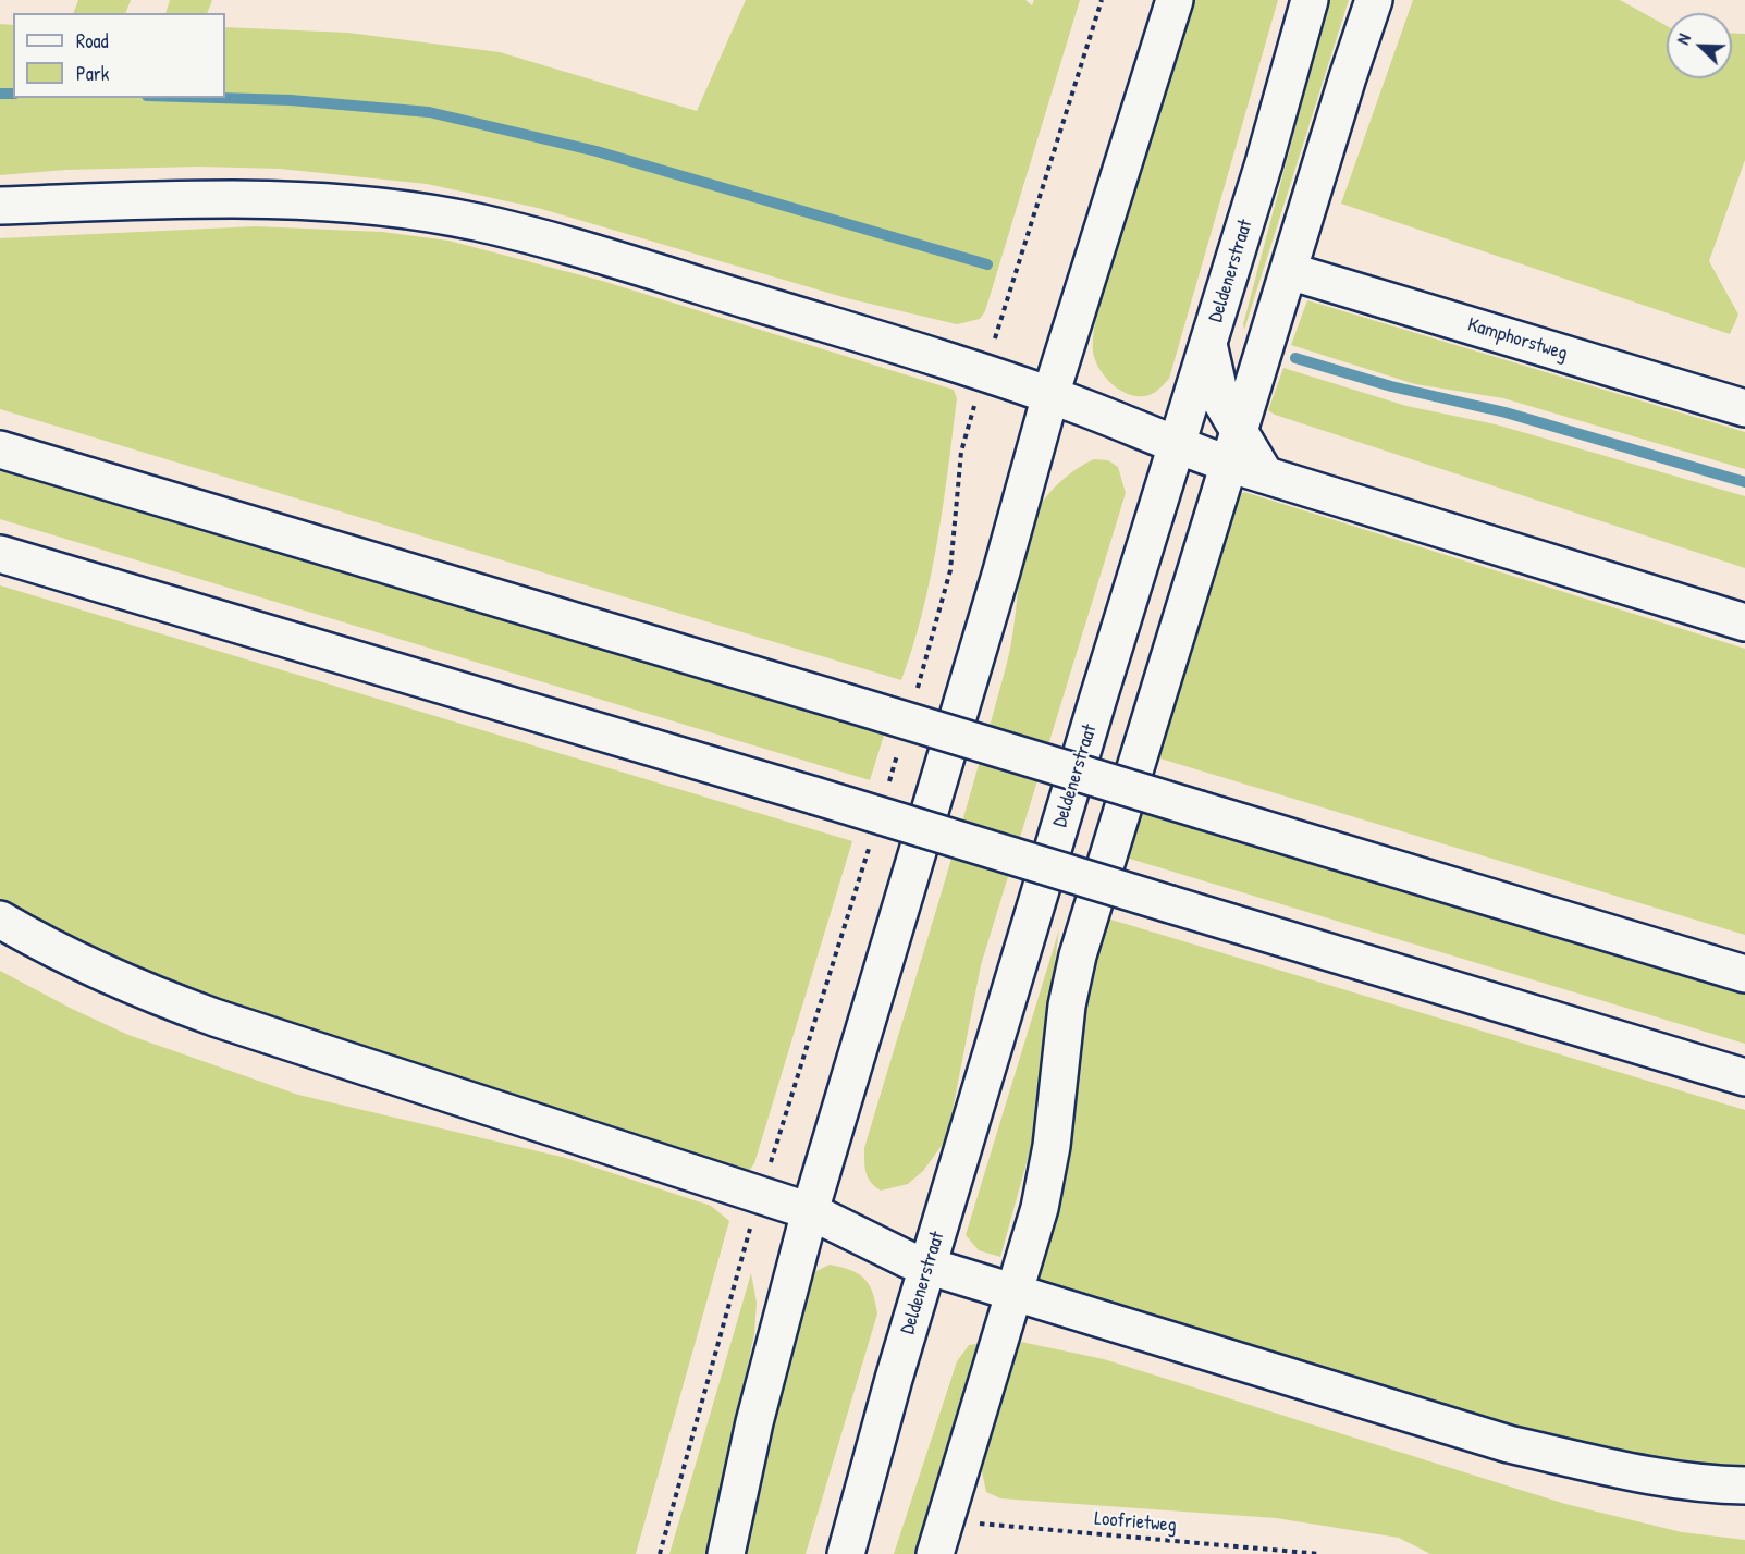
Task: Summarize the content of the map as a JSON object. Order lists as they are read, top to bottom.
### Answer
{
  "streets": {
    "main road": ["Deldenerstraat", "Kamphorstweg"],
    "path": ["Loofrietweg"]
  },
  "legend": ["Road", "Park"],
  "north": "top left"
}
